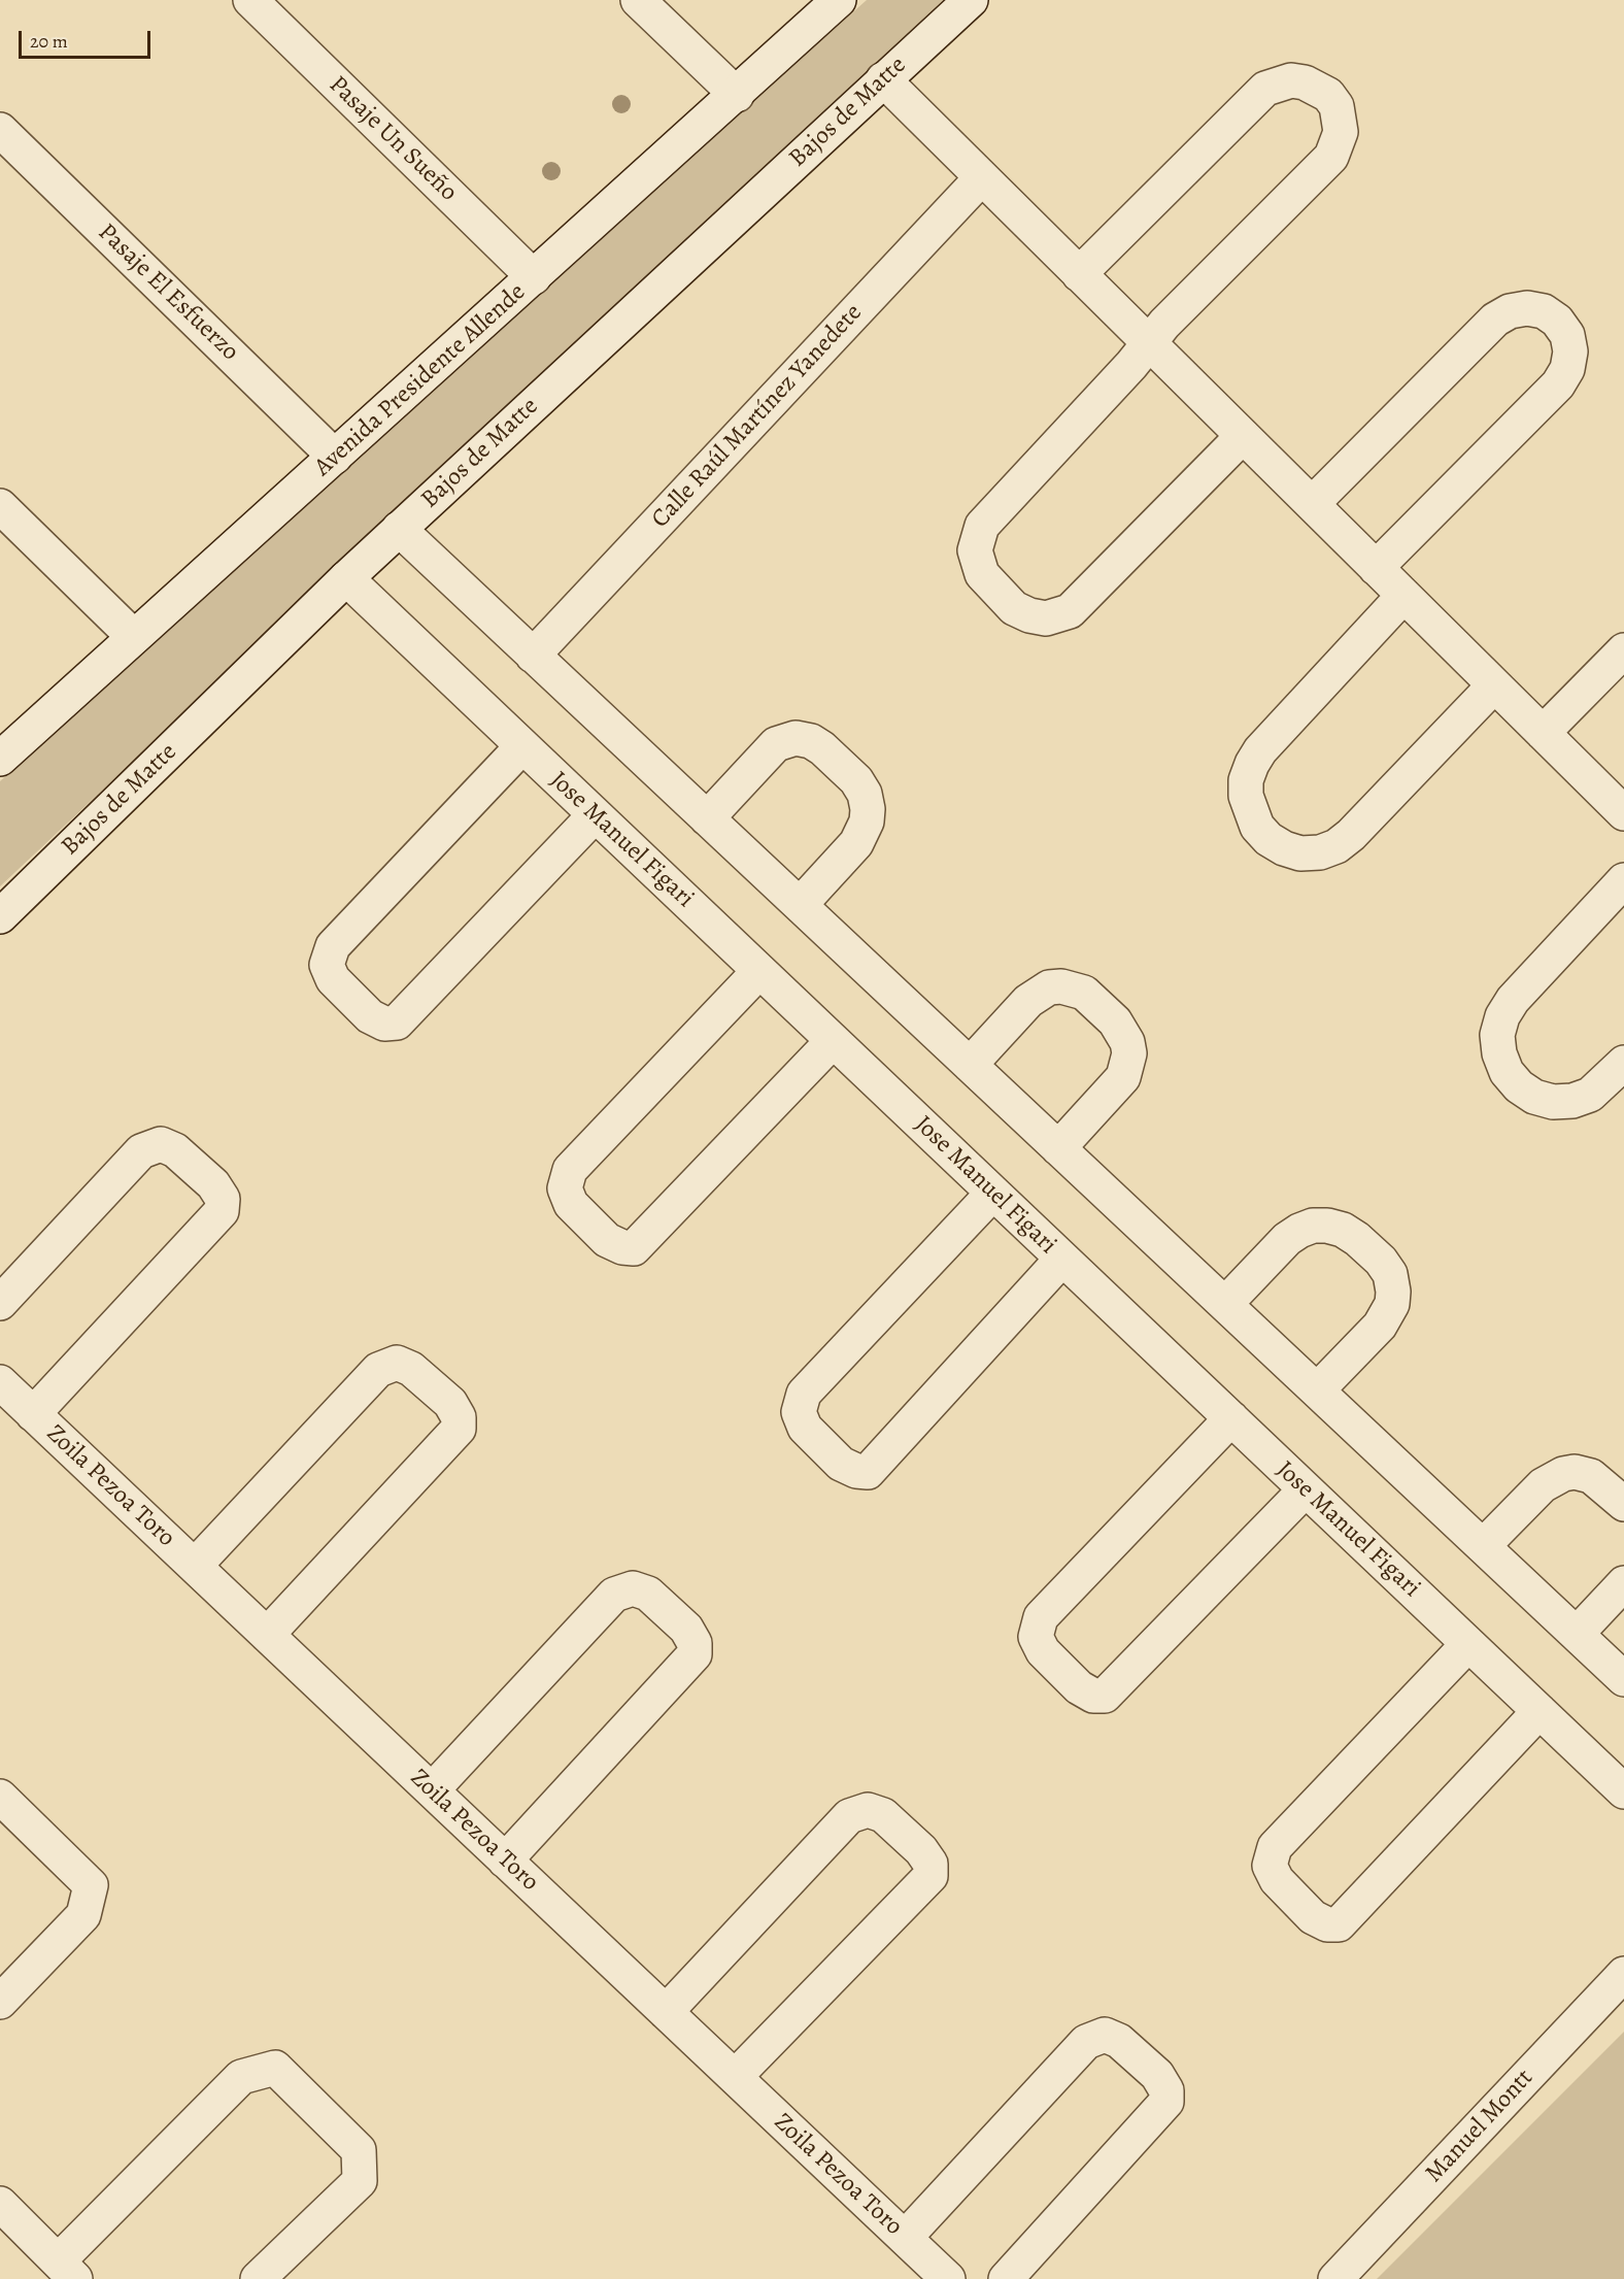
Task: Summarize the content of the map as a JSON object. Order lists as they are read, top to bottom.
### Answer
{
  "streets": {
    "street": [
      "Bajos de Matte",
      "Pasaje Un Sueño",
      "Pasaje El Esfuerzo",
      "Avenida Presidente Allende",
      "Calle Raúl Martínez Yanedete",
      "Jose Manuel Figari",
      "Zoila Pezoa Toro",
      "Manuel Montt"
    ]
  },
  "crossings": [
    ["Bajos de Matte", "Jose Manuel Figari"],
    ["Pasaje Un Sueño", "Avenida Presidente Allende"],
    ["Pasaje El Esfuerzo", "Avenida Presidente Allende"]
  ],
  "scale_bar": "20 m"
}
